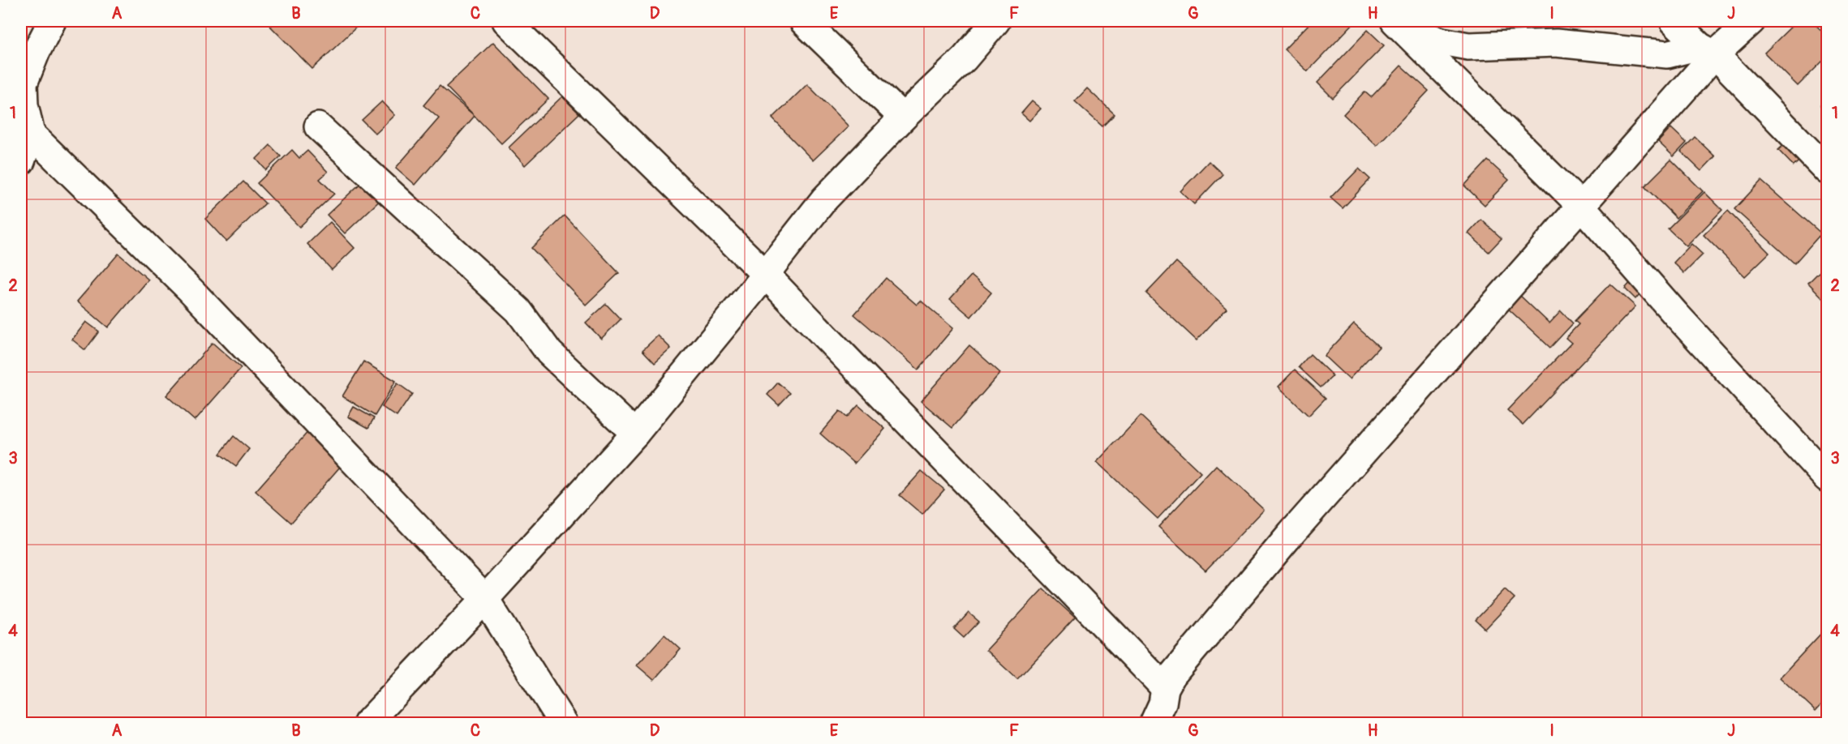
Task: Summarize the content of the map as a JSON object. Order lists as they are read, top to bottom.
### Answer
{
  "grid": {
    "columns": [
      "A",
      "B",
      "C",
      "D",
      "E",
      "F",
      "G",
      "H",
      "I",
      "J"
    ],
    "rows": [
      "1",
      "2",
      "3",
      "4"
    ]
  }
}
